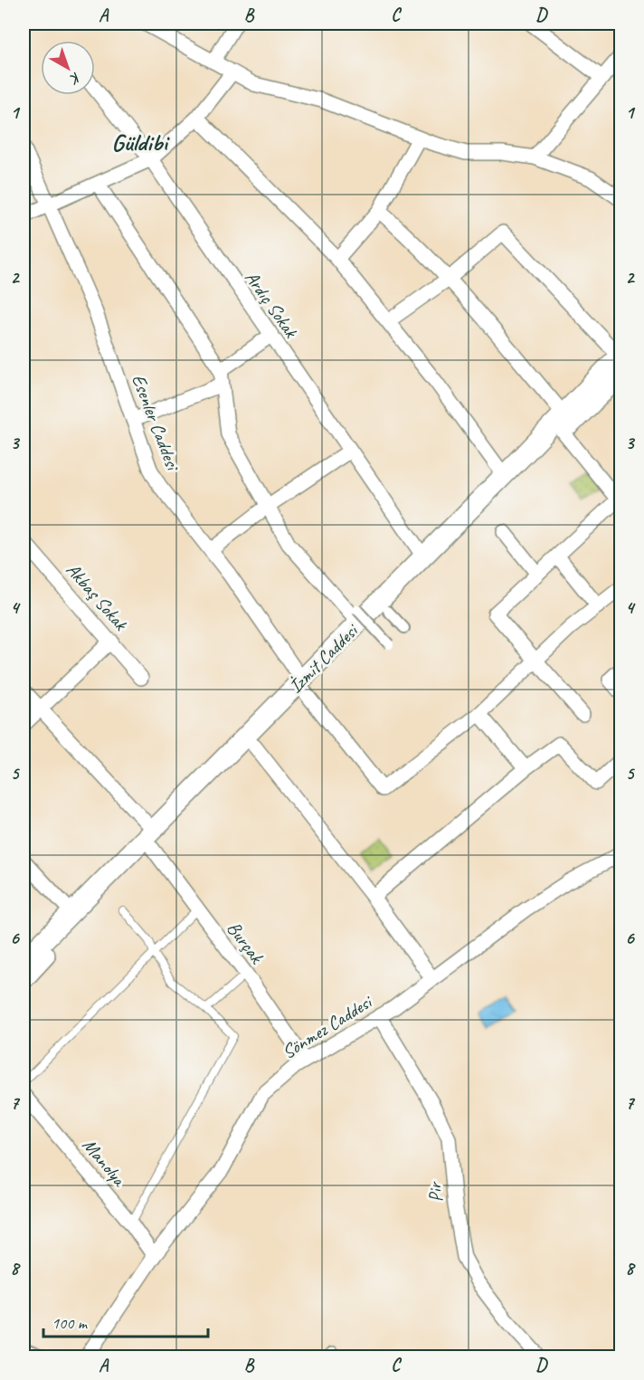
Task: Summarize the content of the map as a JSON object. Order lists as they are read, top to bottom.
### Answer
{
  "streets": {
    "main road": ["İzmit Caddesi"],
    "street": [
      "Ardıç Sokak",
      "Esenler Caddesi",
      "Akbaş Sokak",
      "Burçak",
      "Sönmez Caddesi",
      "Manolya",
      "Pir"
    ]
  },
  "crossings": [
    ["Ardıç Sokak", "İzmit Caddesi"],
    ["Esenler Caddesi", "İzmit Caddesi"],
    ["İzmit Caddesi", "Burçak"],
    ["Burçak", "Sönmez Caddesi"],
    ["Sönmez Caddesi", "Manolya"],
    ["Sönmez Caddesi", "Pir"]
  ],
  "districts": ["Güldibi"],
  "scale_bar": "100 m",
  "north": "bottom right",
  "grid": {
    "columns": [
      "A",
      "B",
      "C",
      "D"
    ],
    "rows": [
      "1",
      "2",
      "3",
      "4",
      "5",
      "6",
      "7",
      "8"
    ]
  }
}
